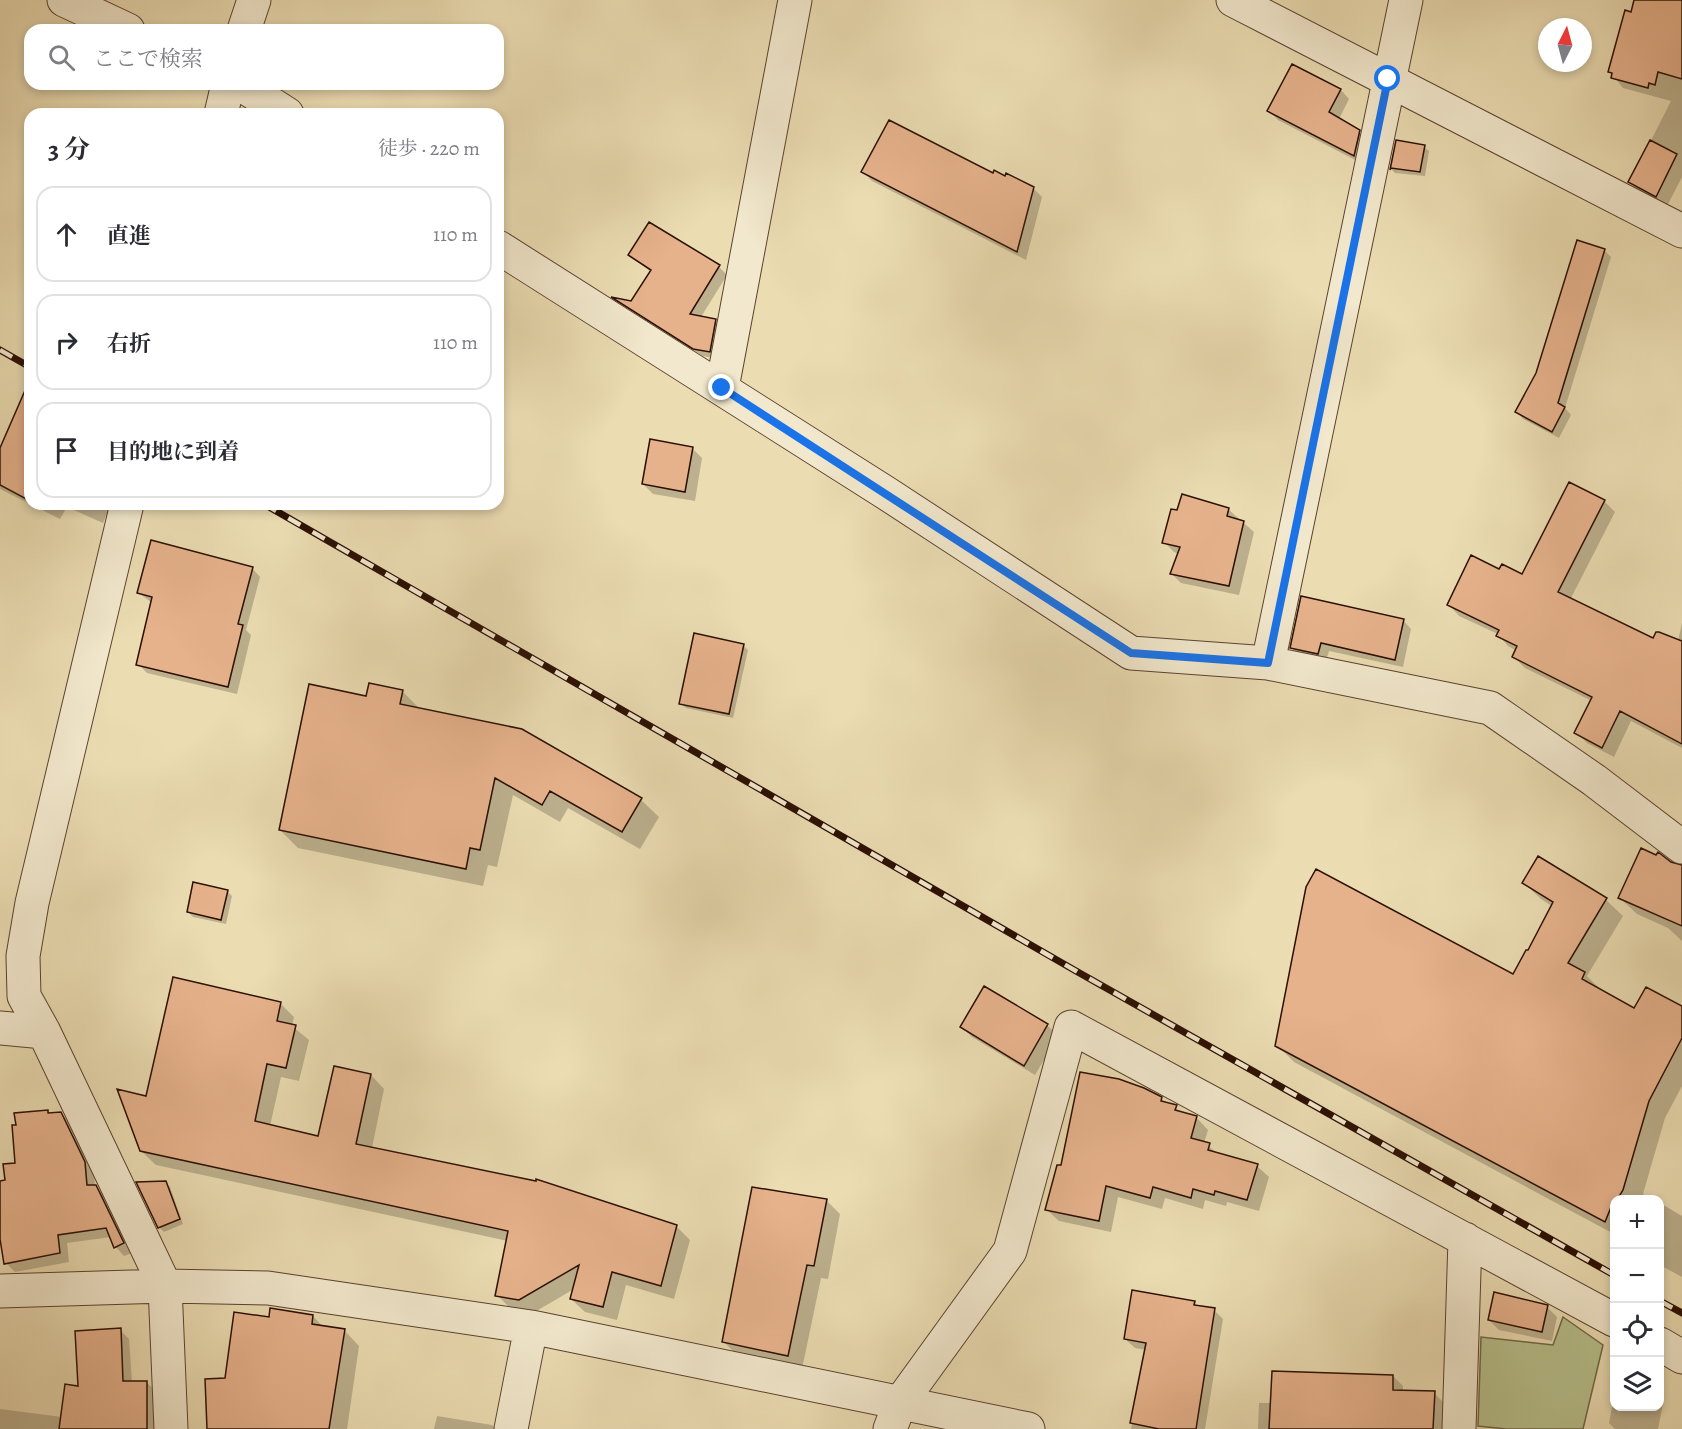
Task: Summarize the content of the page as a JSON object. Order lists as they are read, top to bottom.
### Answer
{
  "north": "top",
  "page": {
    "search": "ここで検索",
    "heading": ["3 分", "徒歩 · 220 m"],
    "list": [
      ["直進", "110 m"],
      ["右折", "110 m"],
      "目的地に到着"
    ],
    "map_buttons": ["+", "−"]
  }
}
